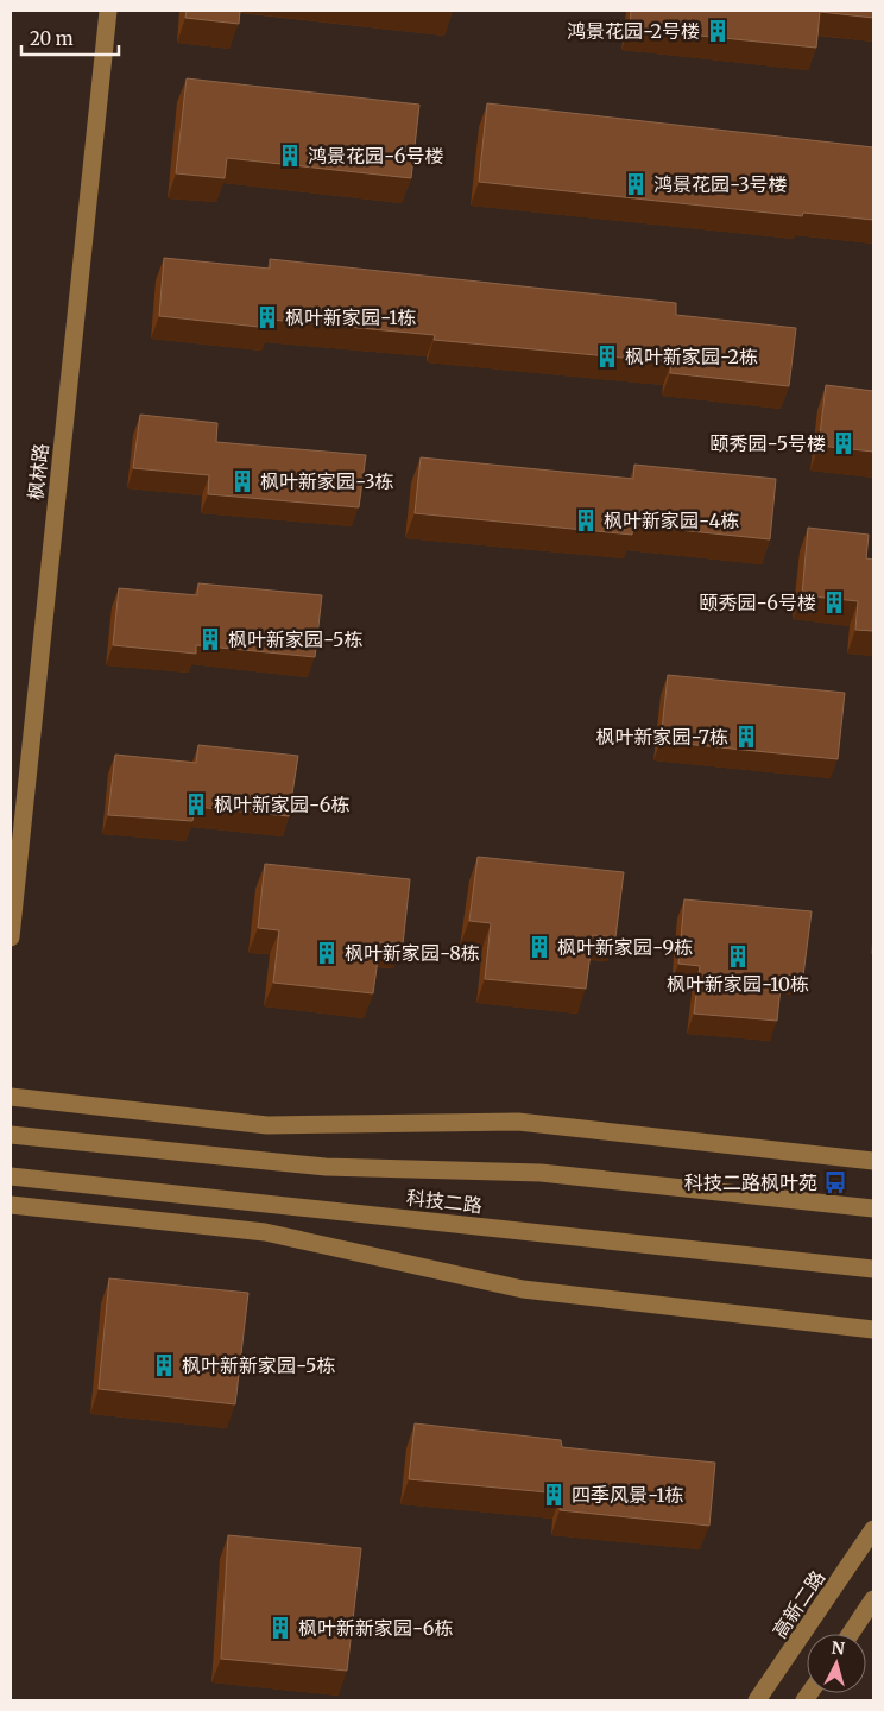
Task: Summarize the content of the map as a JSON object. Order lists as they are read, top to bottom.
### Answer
{
  "streets": {
    "street": ["枫林路", "科技二路", "高新二路"]
  },
  "places": {
    "building": [
      "鸿景花园-2号楼",
      "鸿景花园-6号楼",
      "鸿景花园-3号楼",
      "枫叶新家园-1栋",
      "枫叶新家园-2栋",
      "颐秀园-5号楼",
      "枫叶新家园-3栋",
      "枫叶新家园-4栋",
      "颐秀园-6号楼",
      "枫叶新家园-5栋",
      "枫叶新家园-7栋",
      "枫叶新家园-6栋",
      "枫叶新家园-9栋",
      "枫叶新家园-8栋",
      "枫叶新家园-10栋",
      "枫叶新新家园-5栋",
      "四季风景-1栋",
      "枫叶新新家园-6栋"
    ],
    "bus stop": ["科技二路枫叶苑"]
  },
  "scale_bar": "20 m",
  "north": "top"
}
